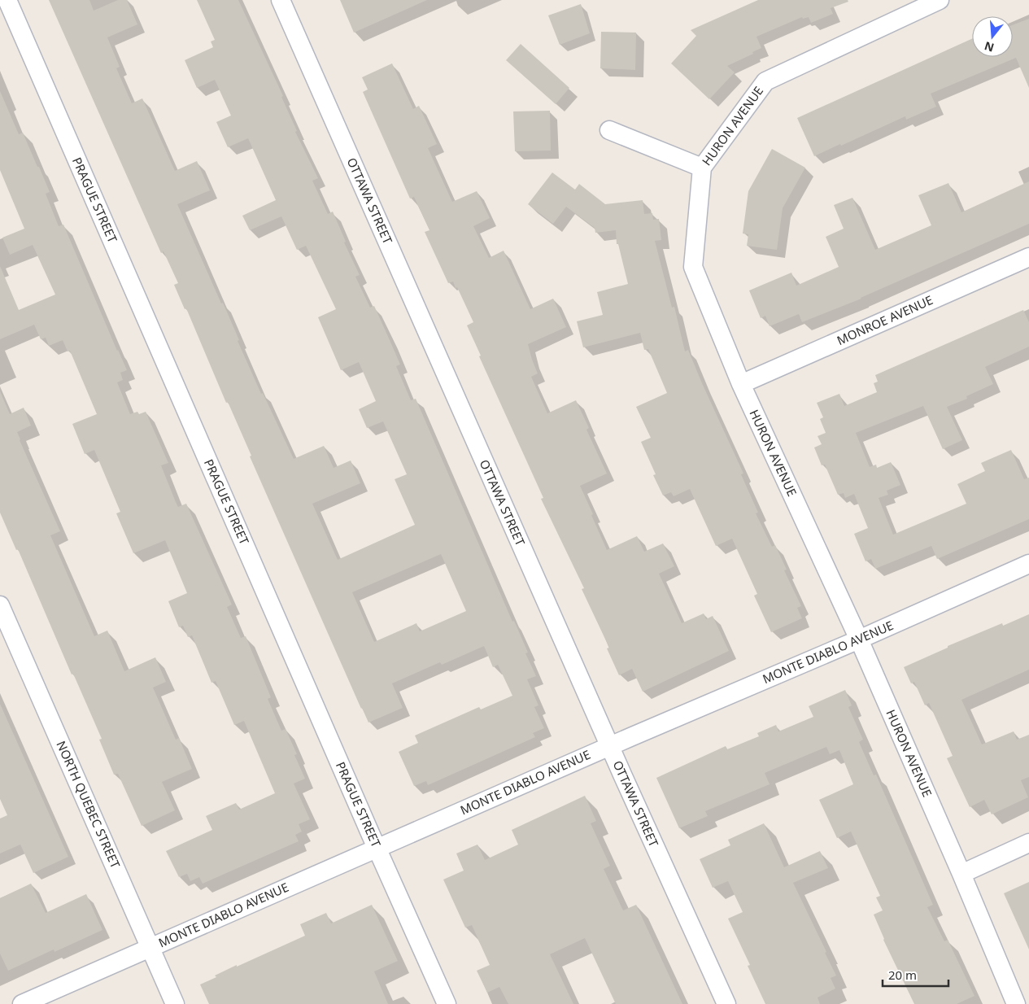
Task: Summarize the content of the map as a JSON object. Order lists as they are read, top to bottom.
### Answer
{
  "streets": {
    "street": [
      "HURON AVENUE",
      "PRAGUE STREET",
      "OTTAWA STREET",
      "MONROE AVENUE",
      "MONTE DIABLO AVENUE",
      "NORTH QUEBEC STREET"
    ]
  },
  "crossings": [
    ["HURON AVENUE", "MONROE AVENUE"],
    ["HURON AVENUE", "MONTE DIABLO AVENUE"],
    ["PRAGUE STREET", "MONTE DIABLO AVENUE"],
    ["OTTAWA STREET", "MONTE DIABLO AVENUE"],
    ["MONTE DIABLO AVENUE", "NORTH QUEBEC STREET"]
  ],
  "scale_bar": "20 m",
  "north": "bottom"
}
